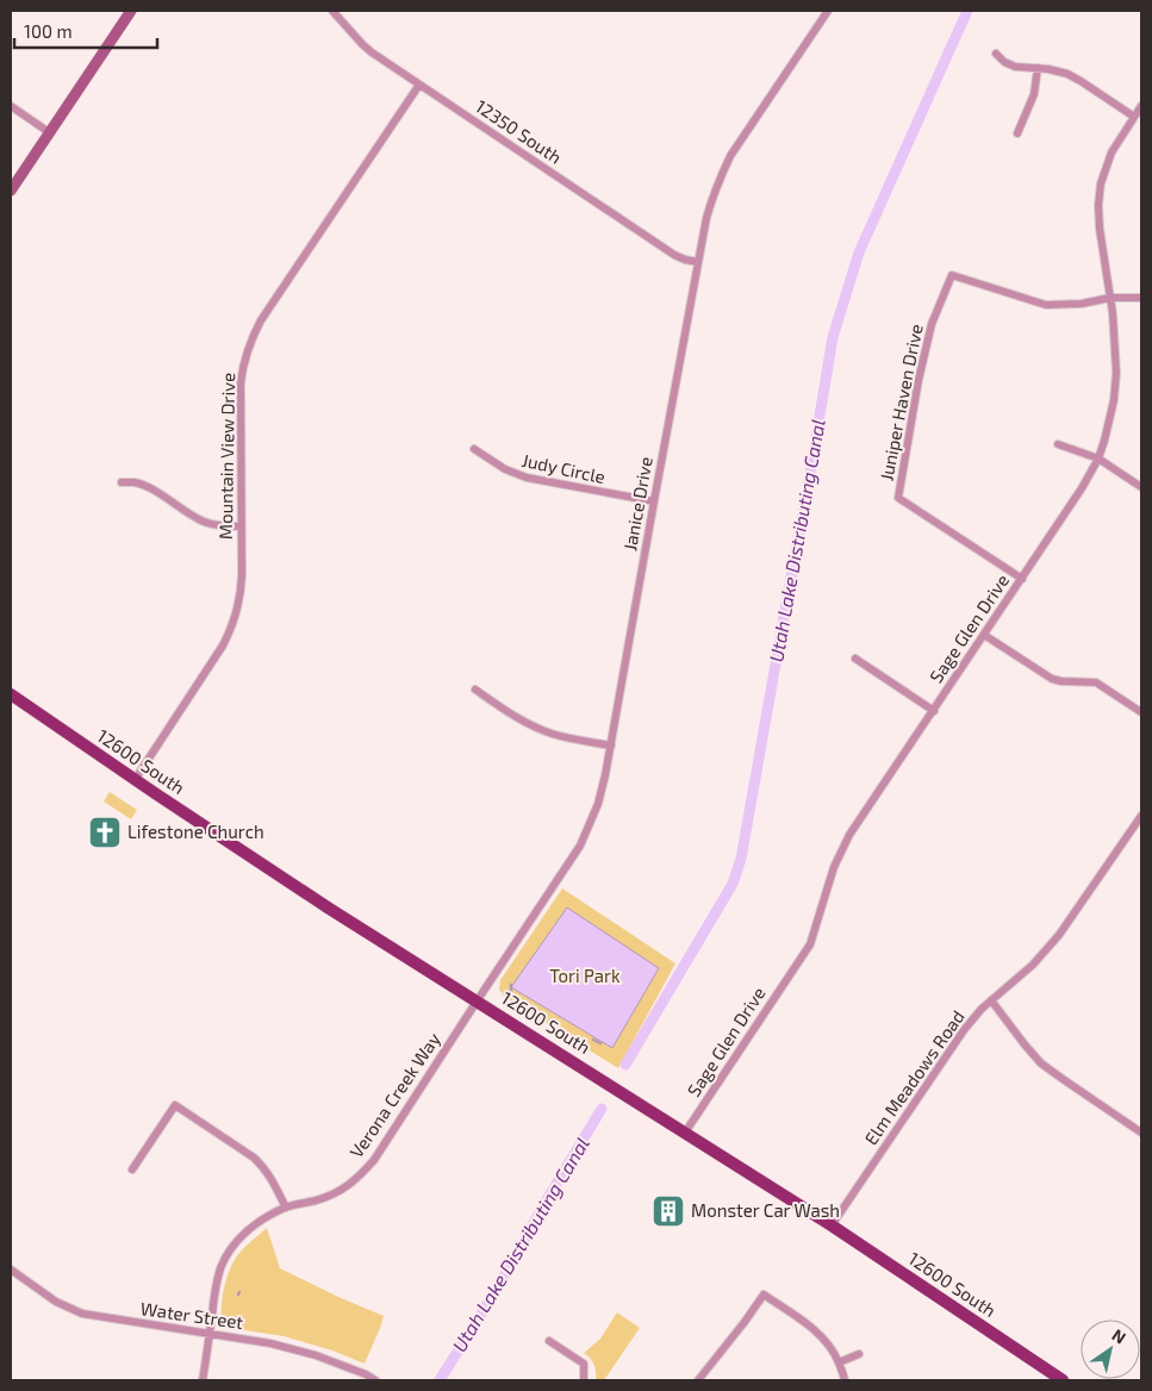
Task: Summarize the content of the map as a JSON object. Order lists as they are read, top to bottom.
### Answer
{
  "streets": {
    "main road": ["12600 South"],
    "street": [
      "12350 South",
      "Juniper Haven Drive",
      "Mountain View Drive",
      "Judy Circle",
      "Janice Drive",
      "Sage Glen Drive",
      "Elm Meadows Road",
      "Verona Creek Way",
      "Water Street"
    ]
  },
  "crossings": [
    ["12350 South", "Mountain View Drive"],
    ["12350 South", "Janice Drive"],
    ["Juniper Haven Drive", "Sage Glen Drive"],
    ["Mountain View Drive", "12600 South"],
    ["Judy Circle", "Janice Drive"],
    ["Janice Drive", "12600 South"],
    ["Janice Drive", "Verona Creek Way"],
    ["Sage Glen Drive", "12600 South"],
    ["12600 South", "Elm Meadows Road"],
    ["12600 South", "Verona Creek Way"],
    ["Verona Creek Way", "Water Street"]
  ],
  "water": ["Utah Lake Distributing Canal"],
  "parks": ["Tori Park"],
  "places": {
    "church": ["Lifestone Church"],
    "building": ["Monster Car Wash"]
  },
  "scale_bar": "100 m",
  "north": "top right"
}
